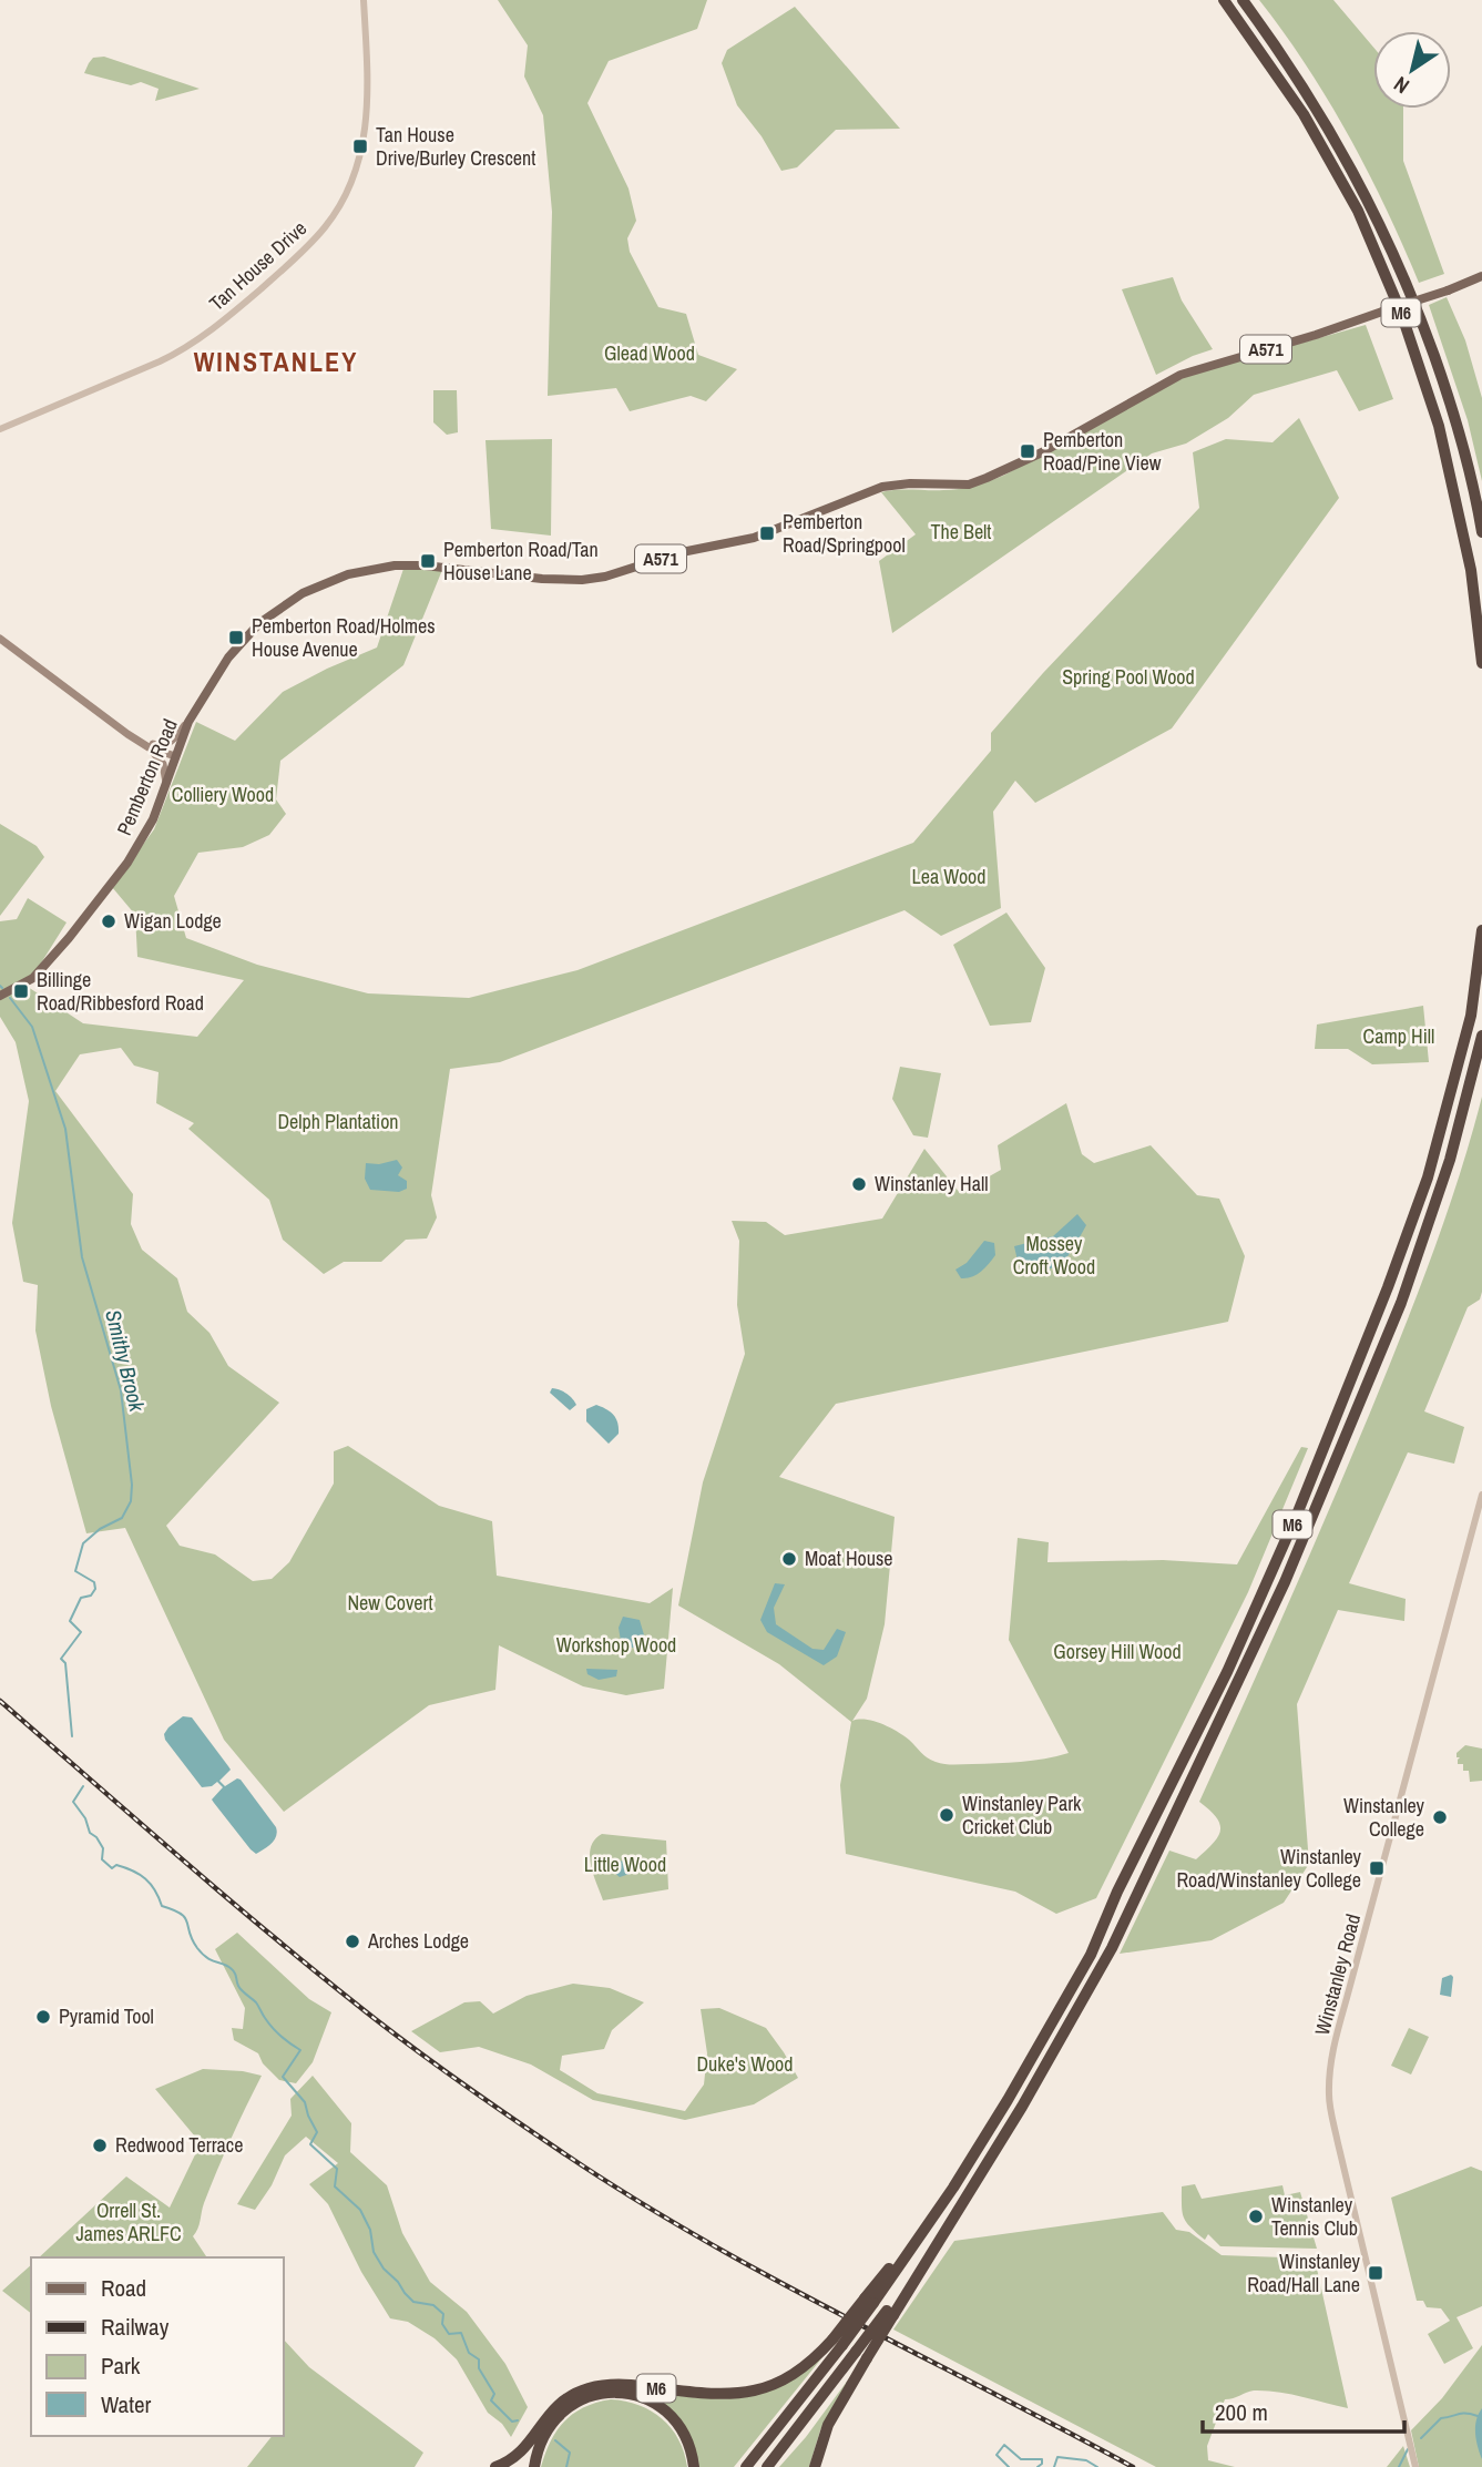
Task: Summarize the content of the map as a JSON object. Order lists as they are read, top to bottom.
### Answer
{
  "streets": {
    "highway": ["M6"],
    "main road": ["A571", "Pemberton Road"],
    "street": ["Tan House Drive", "Winstanley Road"]
  },
  "districts": ["WINSTANLEY"],
  "water": ["Smithy Brook"],
  "parks": [
    "Glead Wood",
    "The Belt",
    "Spring Pool Wood",
    "Colliery Wood",
    "Lea Wood",
    "Camp Hill",
    "Delph Plantation",
    "Mossey Croft Wood",
    "New Covert",
    "Workshop Wood",
    "Gorsey Hill Wood",
    "Little Wood",
    "Duke's Wood",
    "Orrell St. James ARLFC"
  ],
  "places": {
    "transit": [
      "Tan House Drive/Burley Crescent",
      "Pemberton Road/Pine View",
      "Pemberton Road/Springpool",
      "Pemberton Road/Tan House Lane",
      "Pemberton Road/Holmes House Avenue",
      "Billinge Road/Ribbesford Road",
      "Winstanley Road/Winstanley College",
      "Winstanley Road/Hall Lane"
    ],
    "other": [
      "Wigan Lodge",
      "Winstanley Hall",
      "Moat House",
      "Winstanley Park Cricket Club",
      "Winstanley College",
      "Arches Lodge",
      "Pyramid Tool",
      "Redwood Terrace",
      "Winstanley Tennis Club"
    ]
  },
  "legend": [
    "Road",
    "Railway",
    "Park",
    "Water"
  ],
  "scale_bar": "200 m",
  "north": "bottom left"
}
